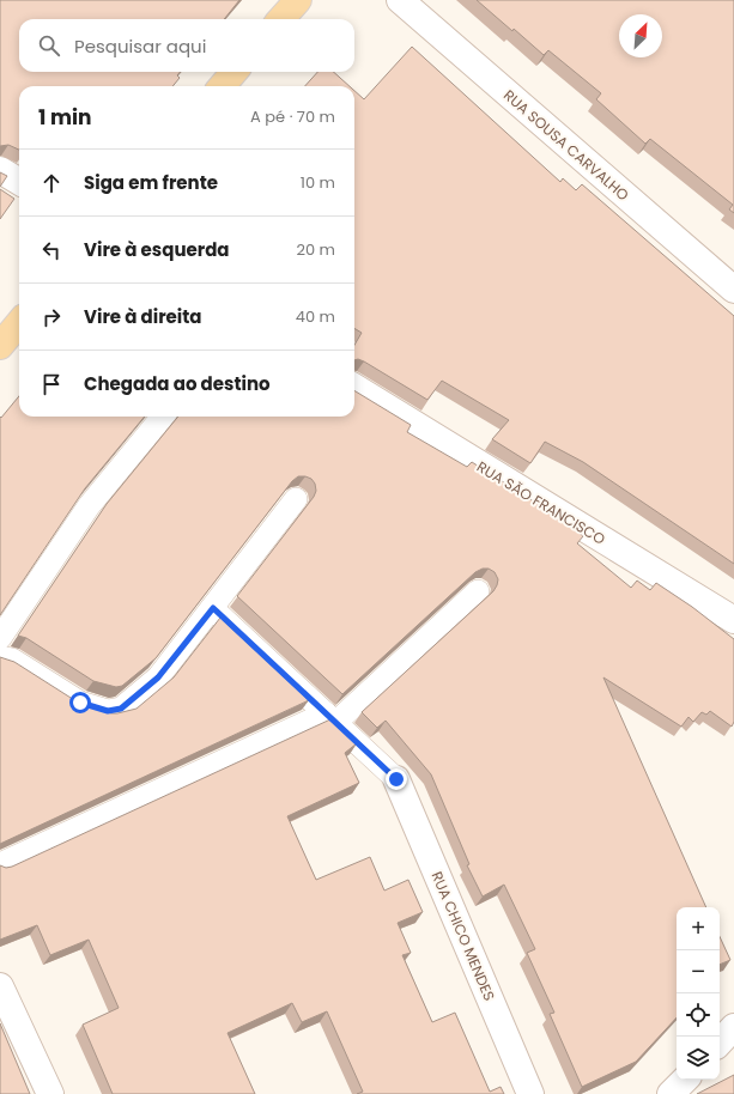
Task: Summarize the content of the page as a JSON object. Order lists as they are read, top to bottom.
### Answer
{
  "streets": {
    "street": ["RUA SOUSA CARVALHO", "RUA SÃO FRANCISCO", "RUA CHICO MENDES"]
  },
  "north": "top right",
  "page": {
    "search": "Pesquisar aqui",
    "heading": ["1 min", "A pé · 70 m"],
    "list": [
      ["Siga em frente", "10 m"],
      ["Vire à esquerda", "20 m"],
      ["Vire à direita", "40 m"],
      "Chegada ao destino"
    ],
    "map_buttons": ["+", "−"]
  }
}
